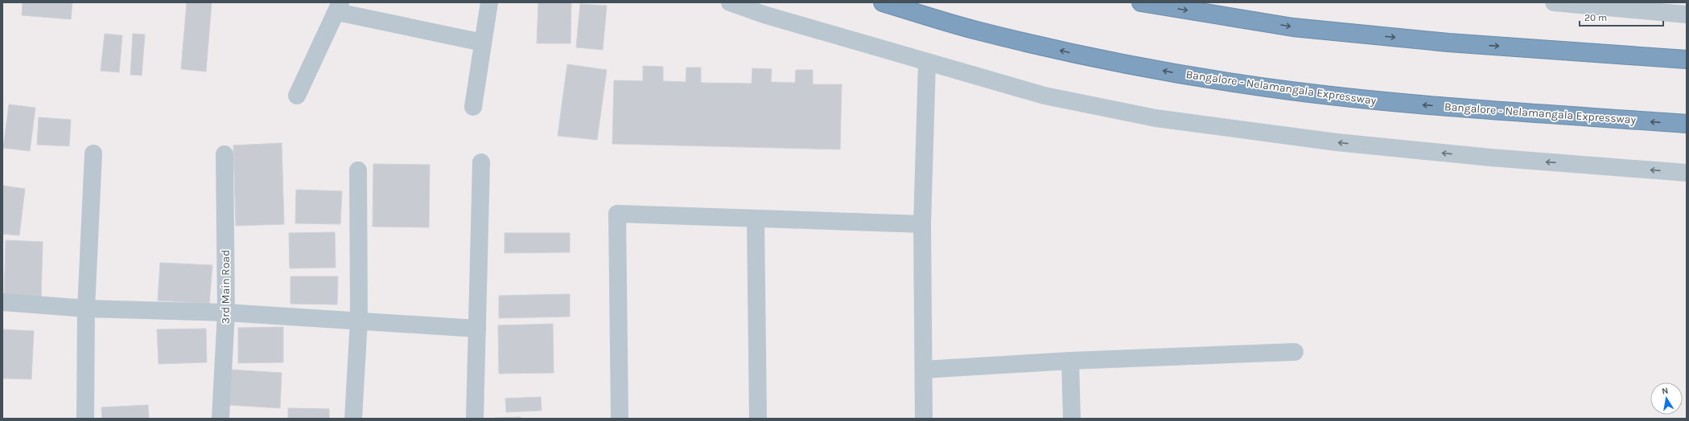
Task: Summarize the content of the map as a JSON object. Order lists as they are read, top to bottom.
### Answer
{
  "streets": {
    "highway": ["Bangalore - Nelamangala Expressway"],
    "street": ["3rd Main Road"]
  },
  "scale_bar": "20 m",
  "north": "top"
}
